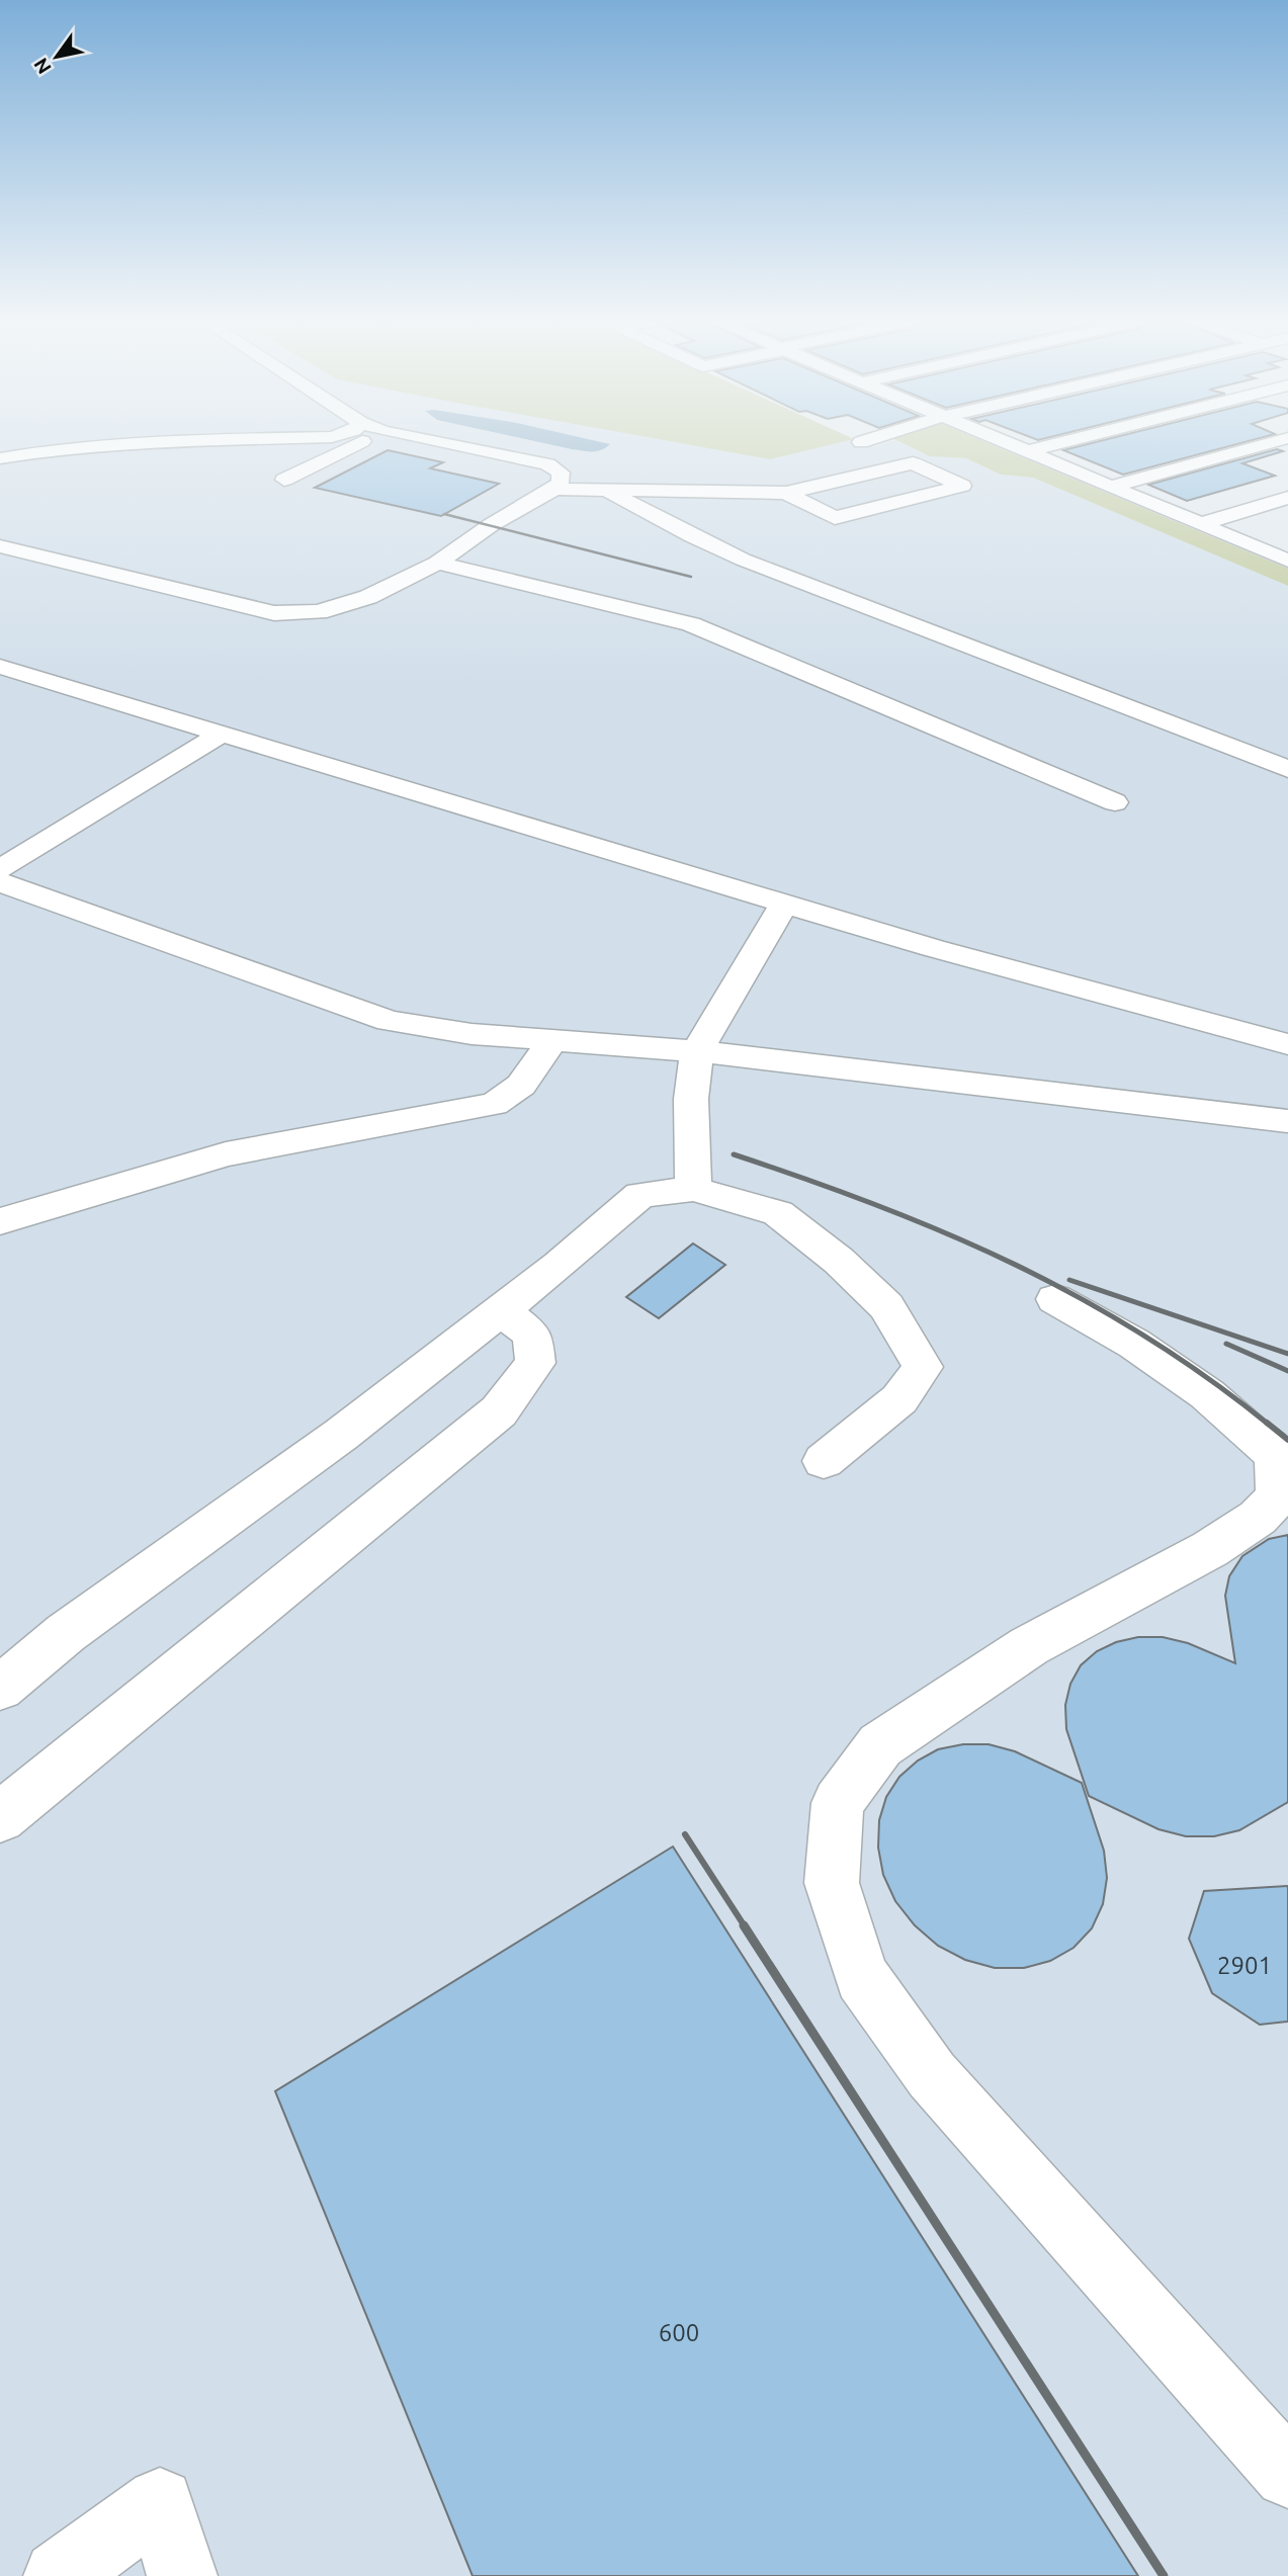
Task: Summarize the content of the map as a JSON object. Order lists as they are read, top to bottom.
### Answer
{
  "house_numbers": ["2901", "600"],
  "north": "bottom left"
}
